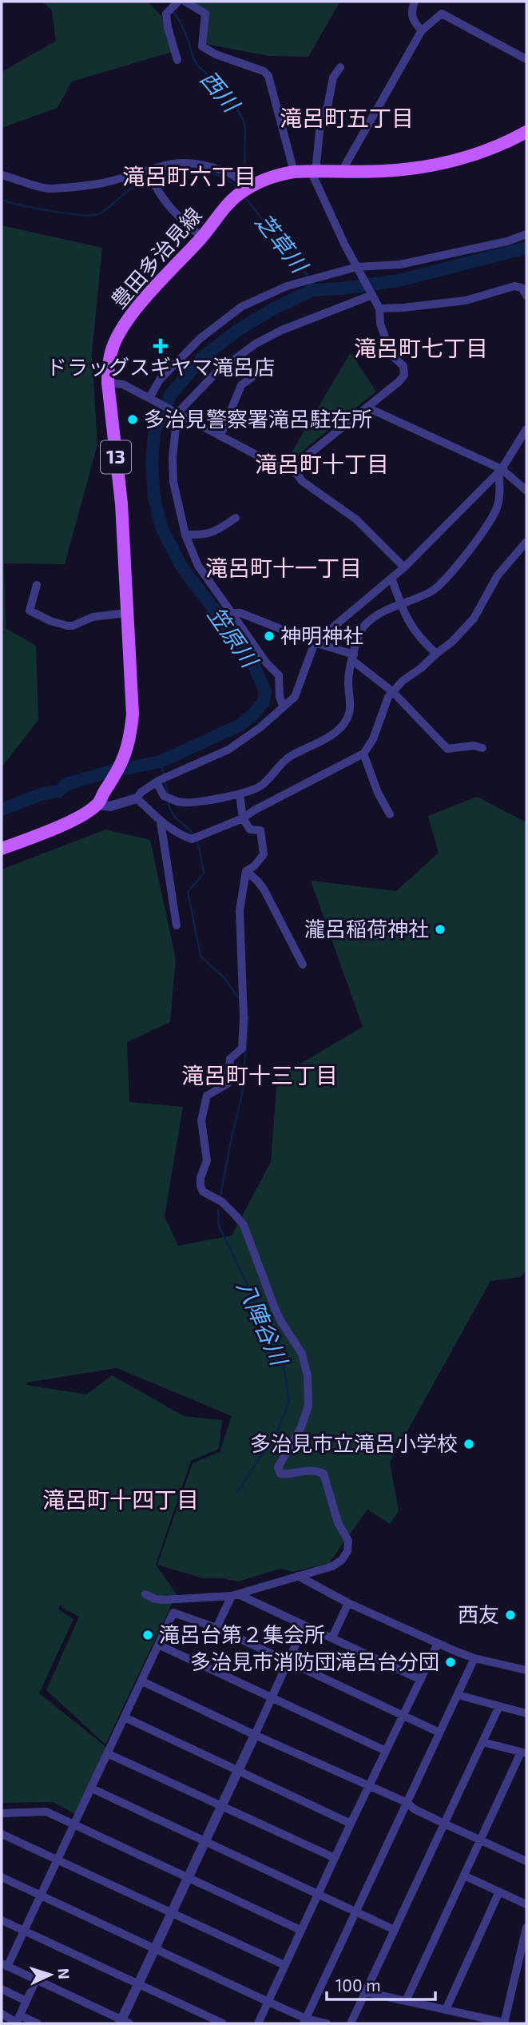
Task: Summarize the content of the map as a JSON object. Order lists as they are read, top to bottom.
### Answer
{
  "streets": {
    "main road": ["豊田多治見線", "13"]
  },
  "districts": [
    "滝呂町五丁目",
    "滝呂町六丁目",
    "滝呂町七丁目",
    "滝呂町十丁目",
    "滝呂町十一丁目",
    "滝呂町十三丁目",
    "滝呂町十四丁目"
  ],
  "water": [
    "西川",
    "芝草川",
    "笠原川",
    "八陣谷川"
  ],
  "places": {
    "health": ["ドラッグスギヤマ滝呂店"],
    "other": [
      "多治見警察署滝呂駐在所",
      "神明神社",
      "瀧呂稲荷神社",
      "多治見市立滝呂小学校",
      "西友",
      "滝呂台第２集会所",
      "多治見市消防団滝呂台分団"
    ]
  },
  "scale_bar": "100 m",
  "north": "right"
}
